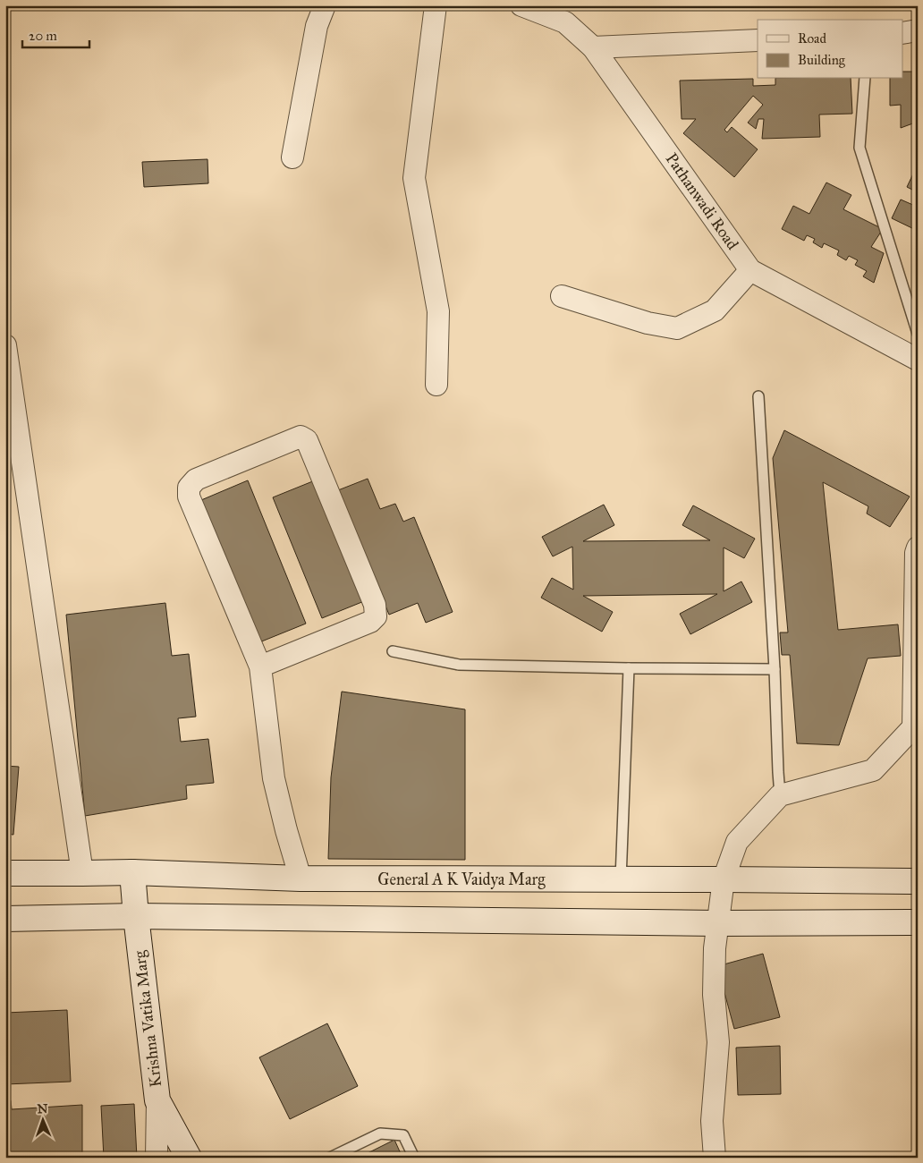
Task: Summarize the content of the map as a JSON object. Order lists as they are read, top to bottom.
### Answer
{
  "streets": {
    "main road": ["General A K Vaidya Marg", "Krishna Vatika Marg"],
    "street": ["Pathanwadi Road"]
  },
  "crossings": [
    ["General A K Vaidya Marg", "Krishna Vatika Marg"]
  ],
  "legend": ["Road", "Building"],
  "scale_bar": "20 m",
  "north": "top"
}
